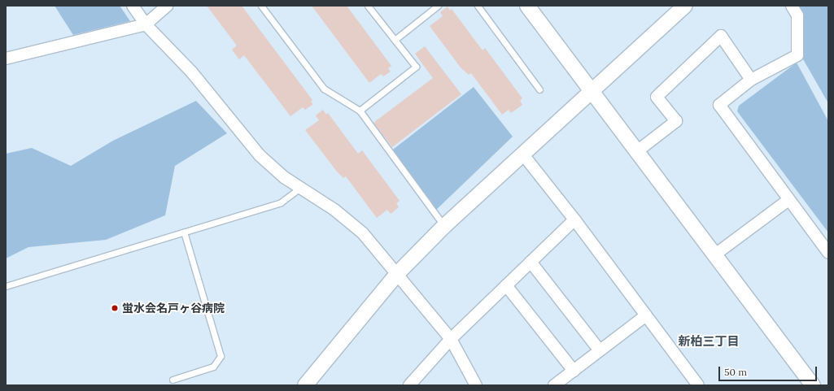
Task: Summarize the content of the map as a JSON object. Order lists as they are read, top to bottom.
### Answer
{
  "districts": ["新柏三丁目"],
  "places": ["蛍水会名戸ヶ谷病院"],
  "scale_bar": "50 m"
}
